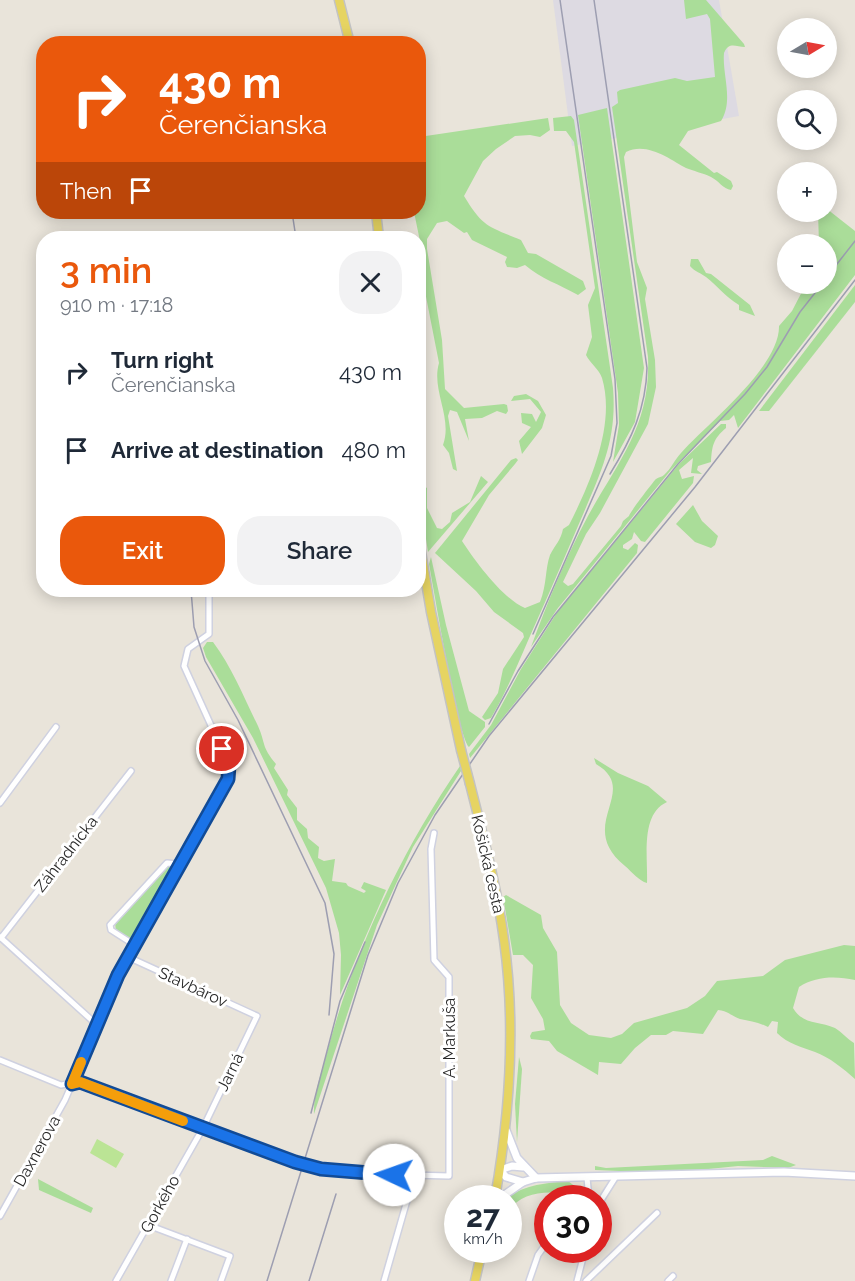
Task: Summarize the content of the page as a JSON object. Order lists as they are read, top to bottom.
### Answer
{
  "streets": {
    "main road": ["Košická cesta"],
    "street": [
      "Záhradnícka",
      "Stavbárov",
      "A. Markuša",
      "Jarná",
      "Daxnerova",
      "Gorkého"
    ]
  },
  "crossings": [
    ["Stavbárov", "Jarná"],
    ["Stavbárov", "Daxnerova"],
    ["Jarná", "Gorkého"]
  ],
  "north": "right",
  "page": {
    "map_buttons": ["+", "−"],
    "turn": ["430 m", "Čerenčianska"],
    "then": "Then",
    "heading": ["3 min", "910 m · 17:18"],
    "list": [
      {
        "name": "Turn right",
        "note": "Čerenčianska",
        "value": "430 m"
      },
      {
        "name": "Arrive at destination",
        "value": "480 m"
      }
    ],
    "buttons": ["Exit", "Share"],
    "speed": "27 km/h",
    "limit": "30"
  }
}
